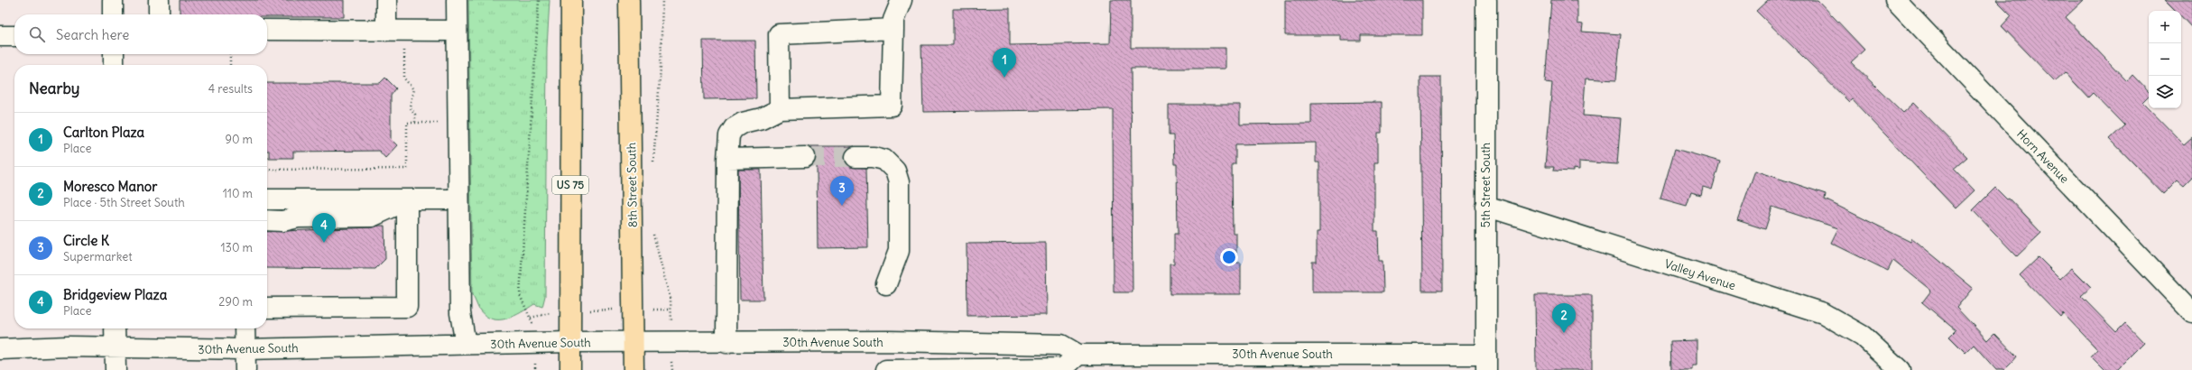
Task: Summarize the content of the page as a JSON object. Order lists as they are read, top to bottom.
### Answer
{
  "streets": {
    "main road": ["US 75", "8th Street South"],
    "street": [
      "Horn Avenue",
      "5th Street South",
      "Valley Avenue",
      "30th Avenue South"
    ]
  },
  "crossings": [
    ["US 75", "30th Avenue South"],
    ["8th Street South", "30th Avenue South"],
    ["5th Street South", "Valley Avenue"],
    ["5th Street South", "30th Avenue South"]
  ],
  "page": {
    "map_buttons": ["+", "−"],
    "search": "Search here",
    "pins": [
      "1",
      "3",
      "4",
      "2"
    ],
    "heading": ["Nearby", "4 results"],
    "list": [
      {
        "mark": "1",
        "name": "Carlton Plaza",
        "note": "Place",
        "value": "90 m"
      },
      {
        "mark": "2",
        "name": "Moresco Manor",
        "note": "Place · 5th Street South",
        "value": "110 m"
      },
      {
        "mark": "3",
        "name": "Circle K",
        "note": "Supermarket",
        "value": "130 m"
      },
      {
        "mark": "4",
        "name": "Bridgeview Plaza",
        "note": "Place",
        "value": "290 m"
      }
    ]
  }
}
